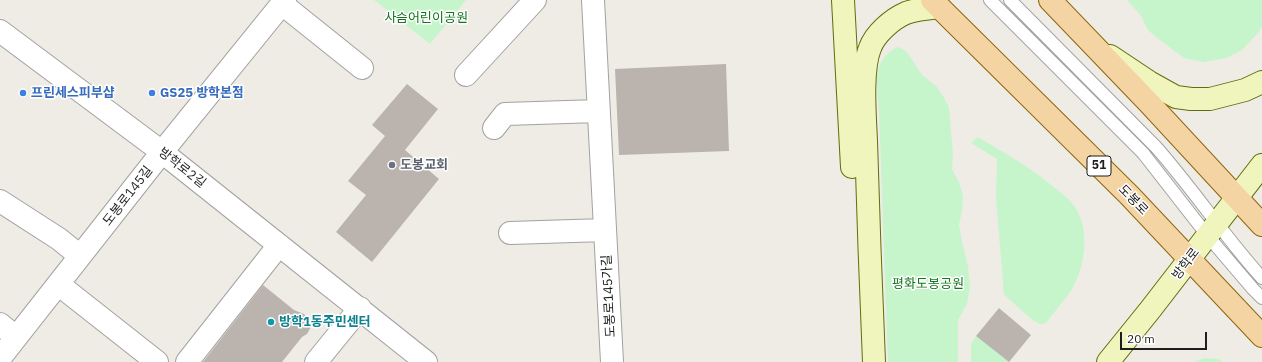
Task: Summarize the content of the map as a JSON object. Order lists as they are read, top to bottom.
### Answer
{
  "streets": {
    "main road": ["51", "도봉로", "방학로"],
    "street": ["방학로2길", "도봉로145길", "도봉로145가길"]
  },
  "crossings": [
    ["방학로2길", "도봉로145길"],
    ["도봉로", "방학로"]
  ],
  "parks": ["사슴어린이공원", "평화도봉공원"],
  "places": [
    "프린세스피부샵",
    "GS25 방학본점",
    "도봉교회",
    "방학1동주민센터"
  ],
  "scale_bar": "20 m"
}
